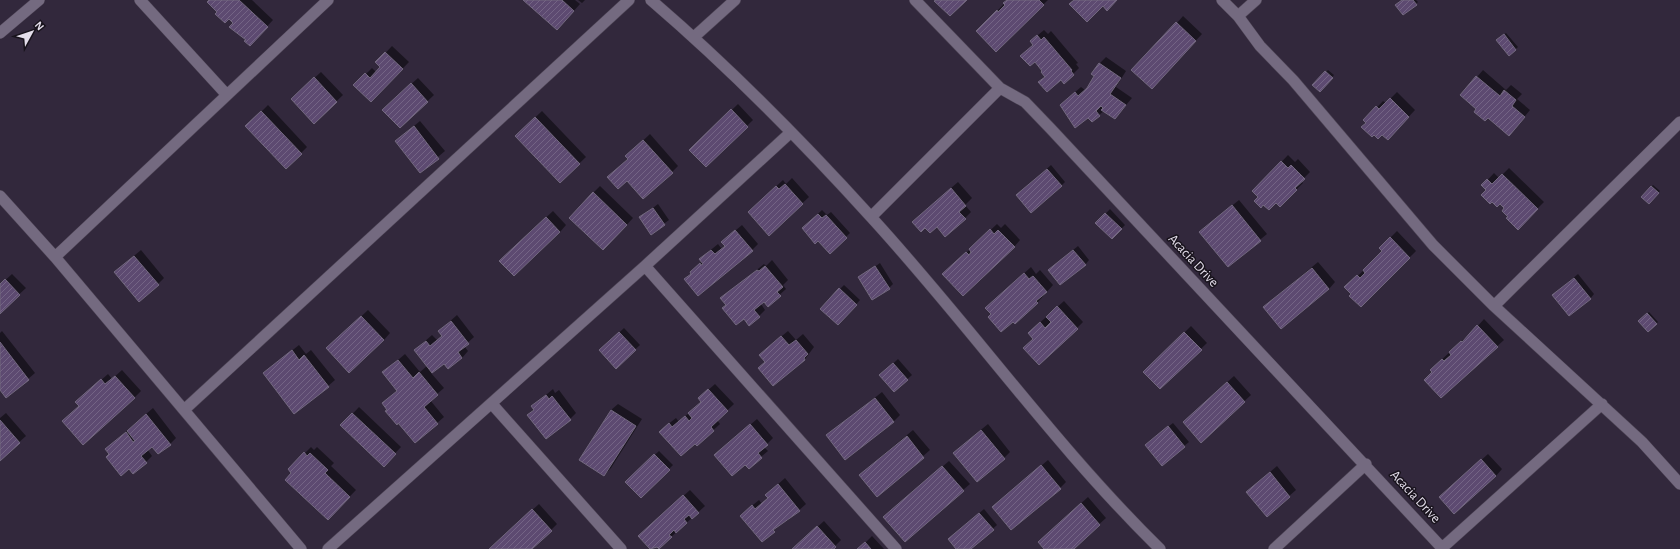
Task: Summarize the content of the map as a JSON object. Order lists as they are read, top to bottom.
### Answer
{
  "streets": {
    "street": ["Acacia Drive"]
  },
  "north": "top right"
}
